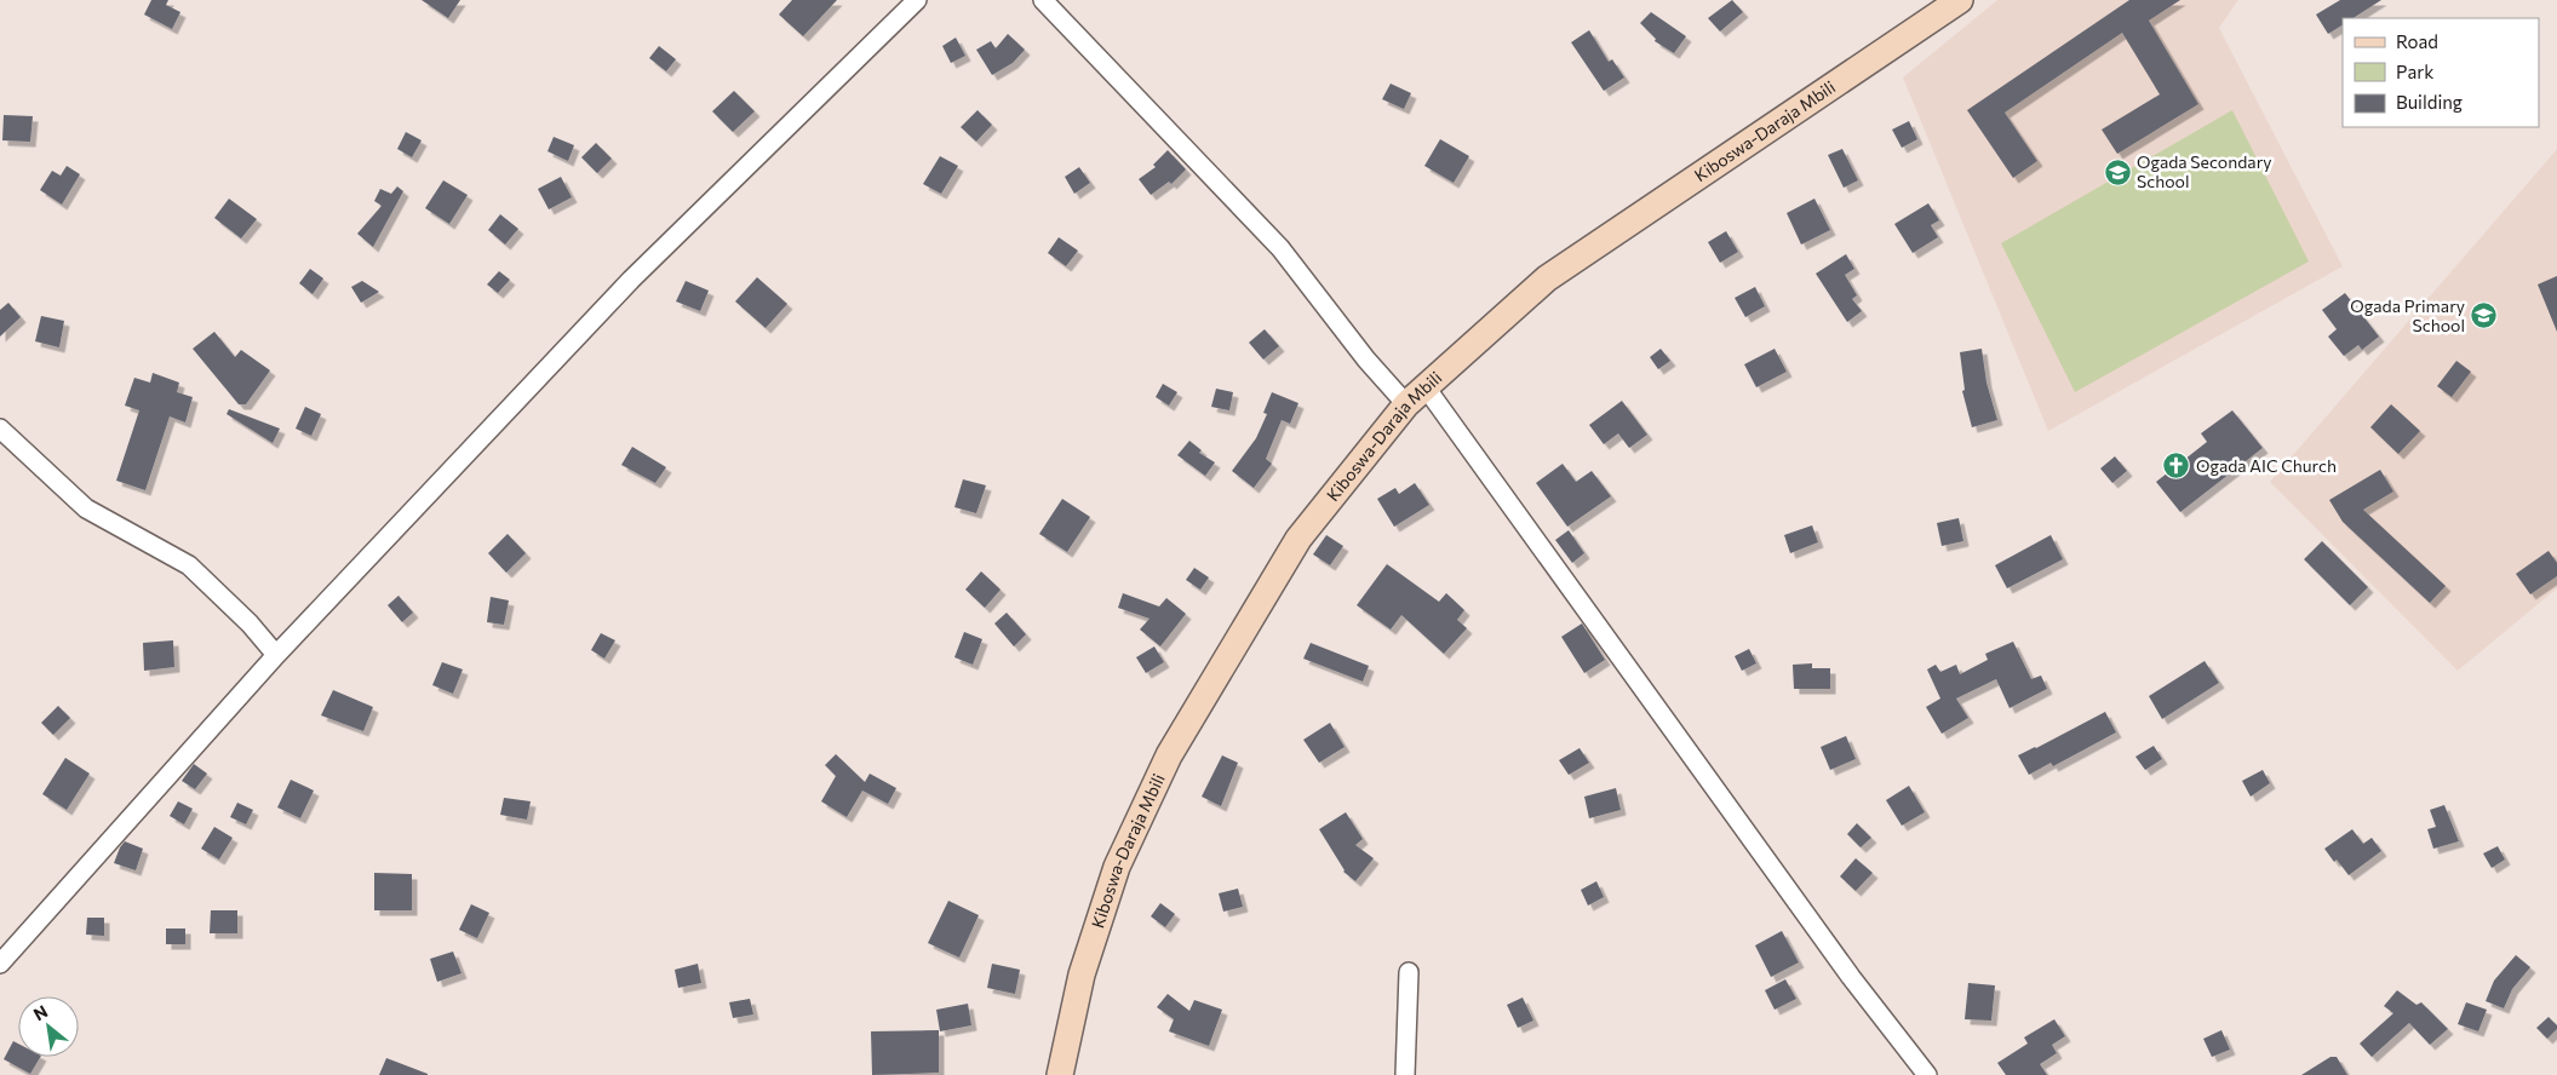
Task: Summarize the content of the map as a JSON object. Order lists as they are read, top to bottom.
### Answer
{
  "streets": {
    "main road": ["Kiboswa-Daraja Mbili"]
  },
  "places": {
    "school or university": ["Ogada Secondary School", "Ogada Primary School"],
    "church": ["Ogada AIC Church"]
  },
  "legend": ["Road", "Park", "Building"],
  "north": "top left"
}
